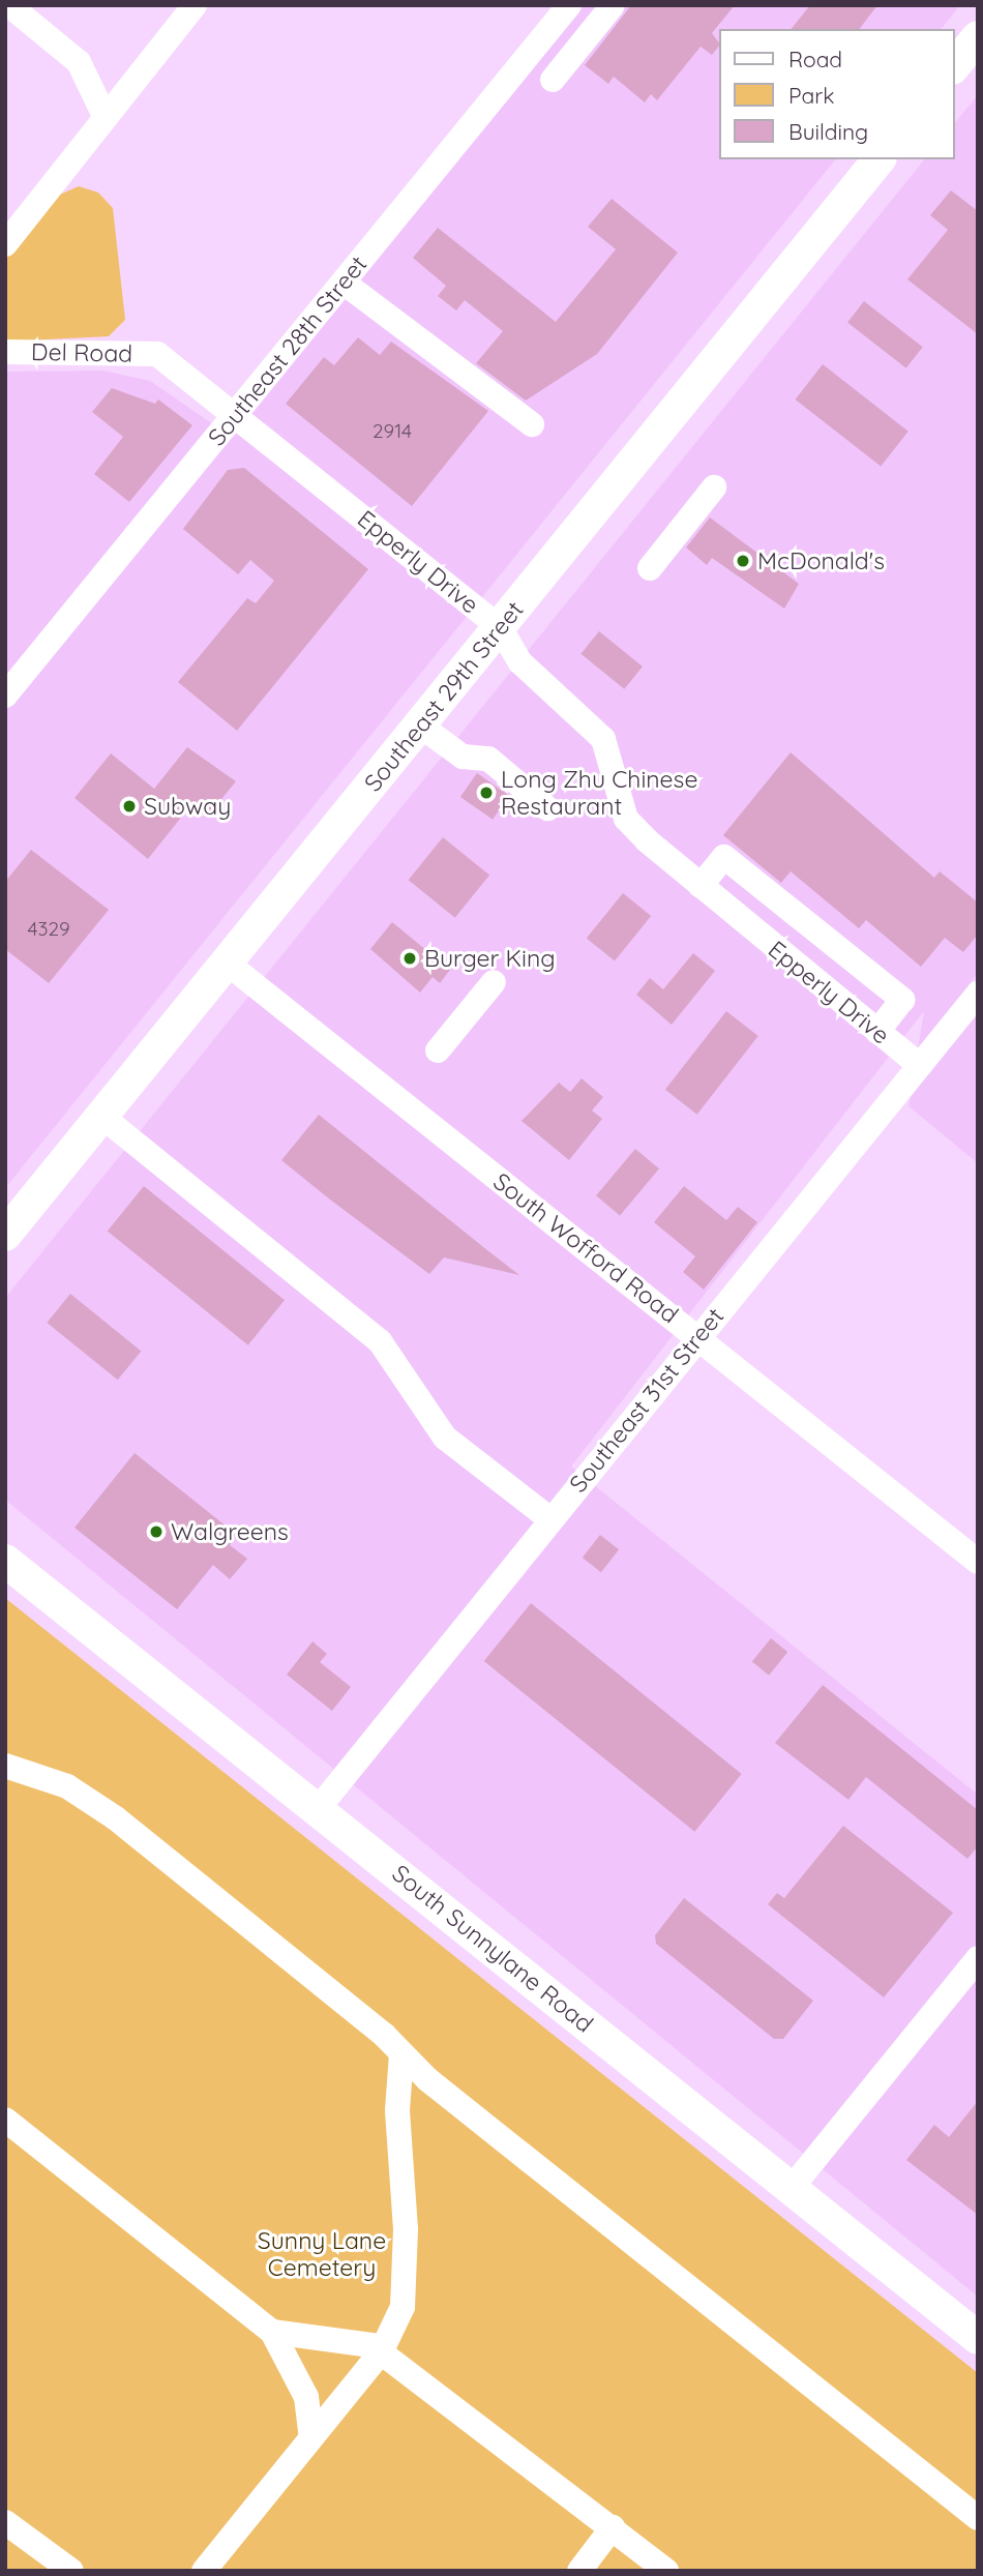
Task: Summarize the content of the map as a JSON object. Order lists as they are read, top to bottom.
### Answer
{
  "streets": {
    "main road": ["Southeast 29th Street", "South Sunnylane Road"],
    "street": [
      "Southeast 28th Street",
      "Del Road",
      "Epperly Drive",
      "South Wofford Road",
      "Southeast 31st Street"
    ]
  },
  "crossings": [
    ["Southeast 28th Street", "Epperly Drive"],
    ["Del Road", "Epperly Drive"],
    ["Epperly Drive", "Southeast 29th Street"],
    ["Epperly Drive", "Southeast 31st Street"],
    ["Southeast 29th Street", "South Wofford Road"],
    ["South Wofford Road", "Southeast 31st Street"],
    ["Southeast 31st Street", "South Sunnylane Road"]
  ],
  "parks": ["Sunny Lane Cemetery"],
  "places": [
    "McDonald's",
    "Long Zhu Chinese Restaurant",
    "Subway",
    "Burger King",
    "Walgreens"
  ],
  "house_numbers": ["2914", "4329"],
  "legend": ["Road", "Park", "Building"]
}
